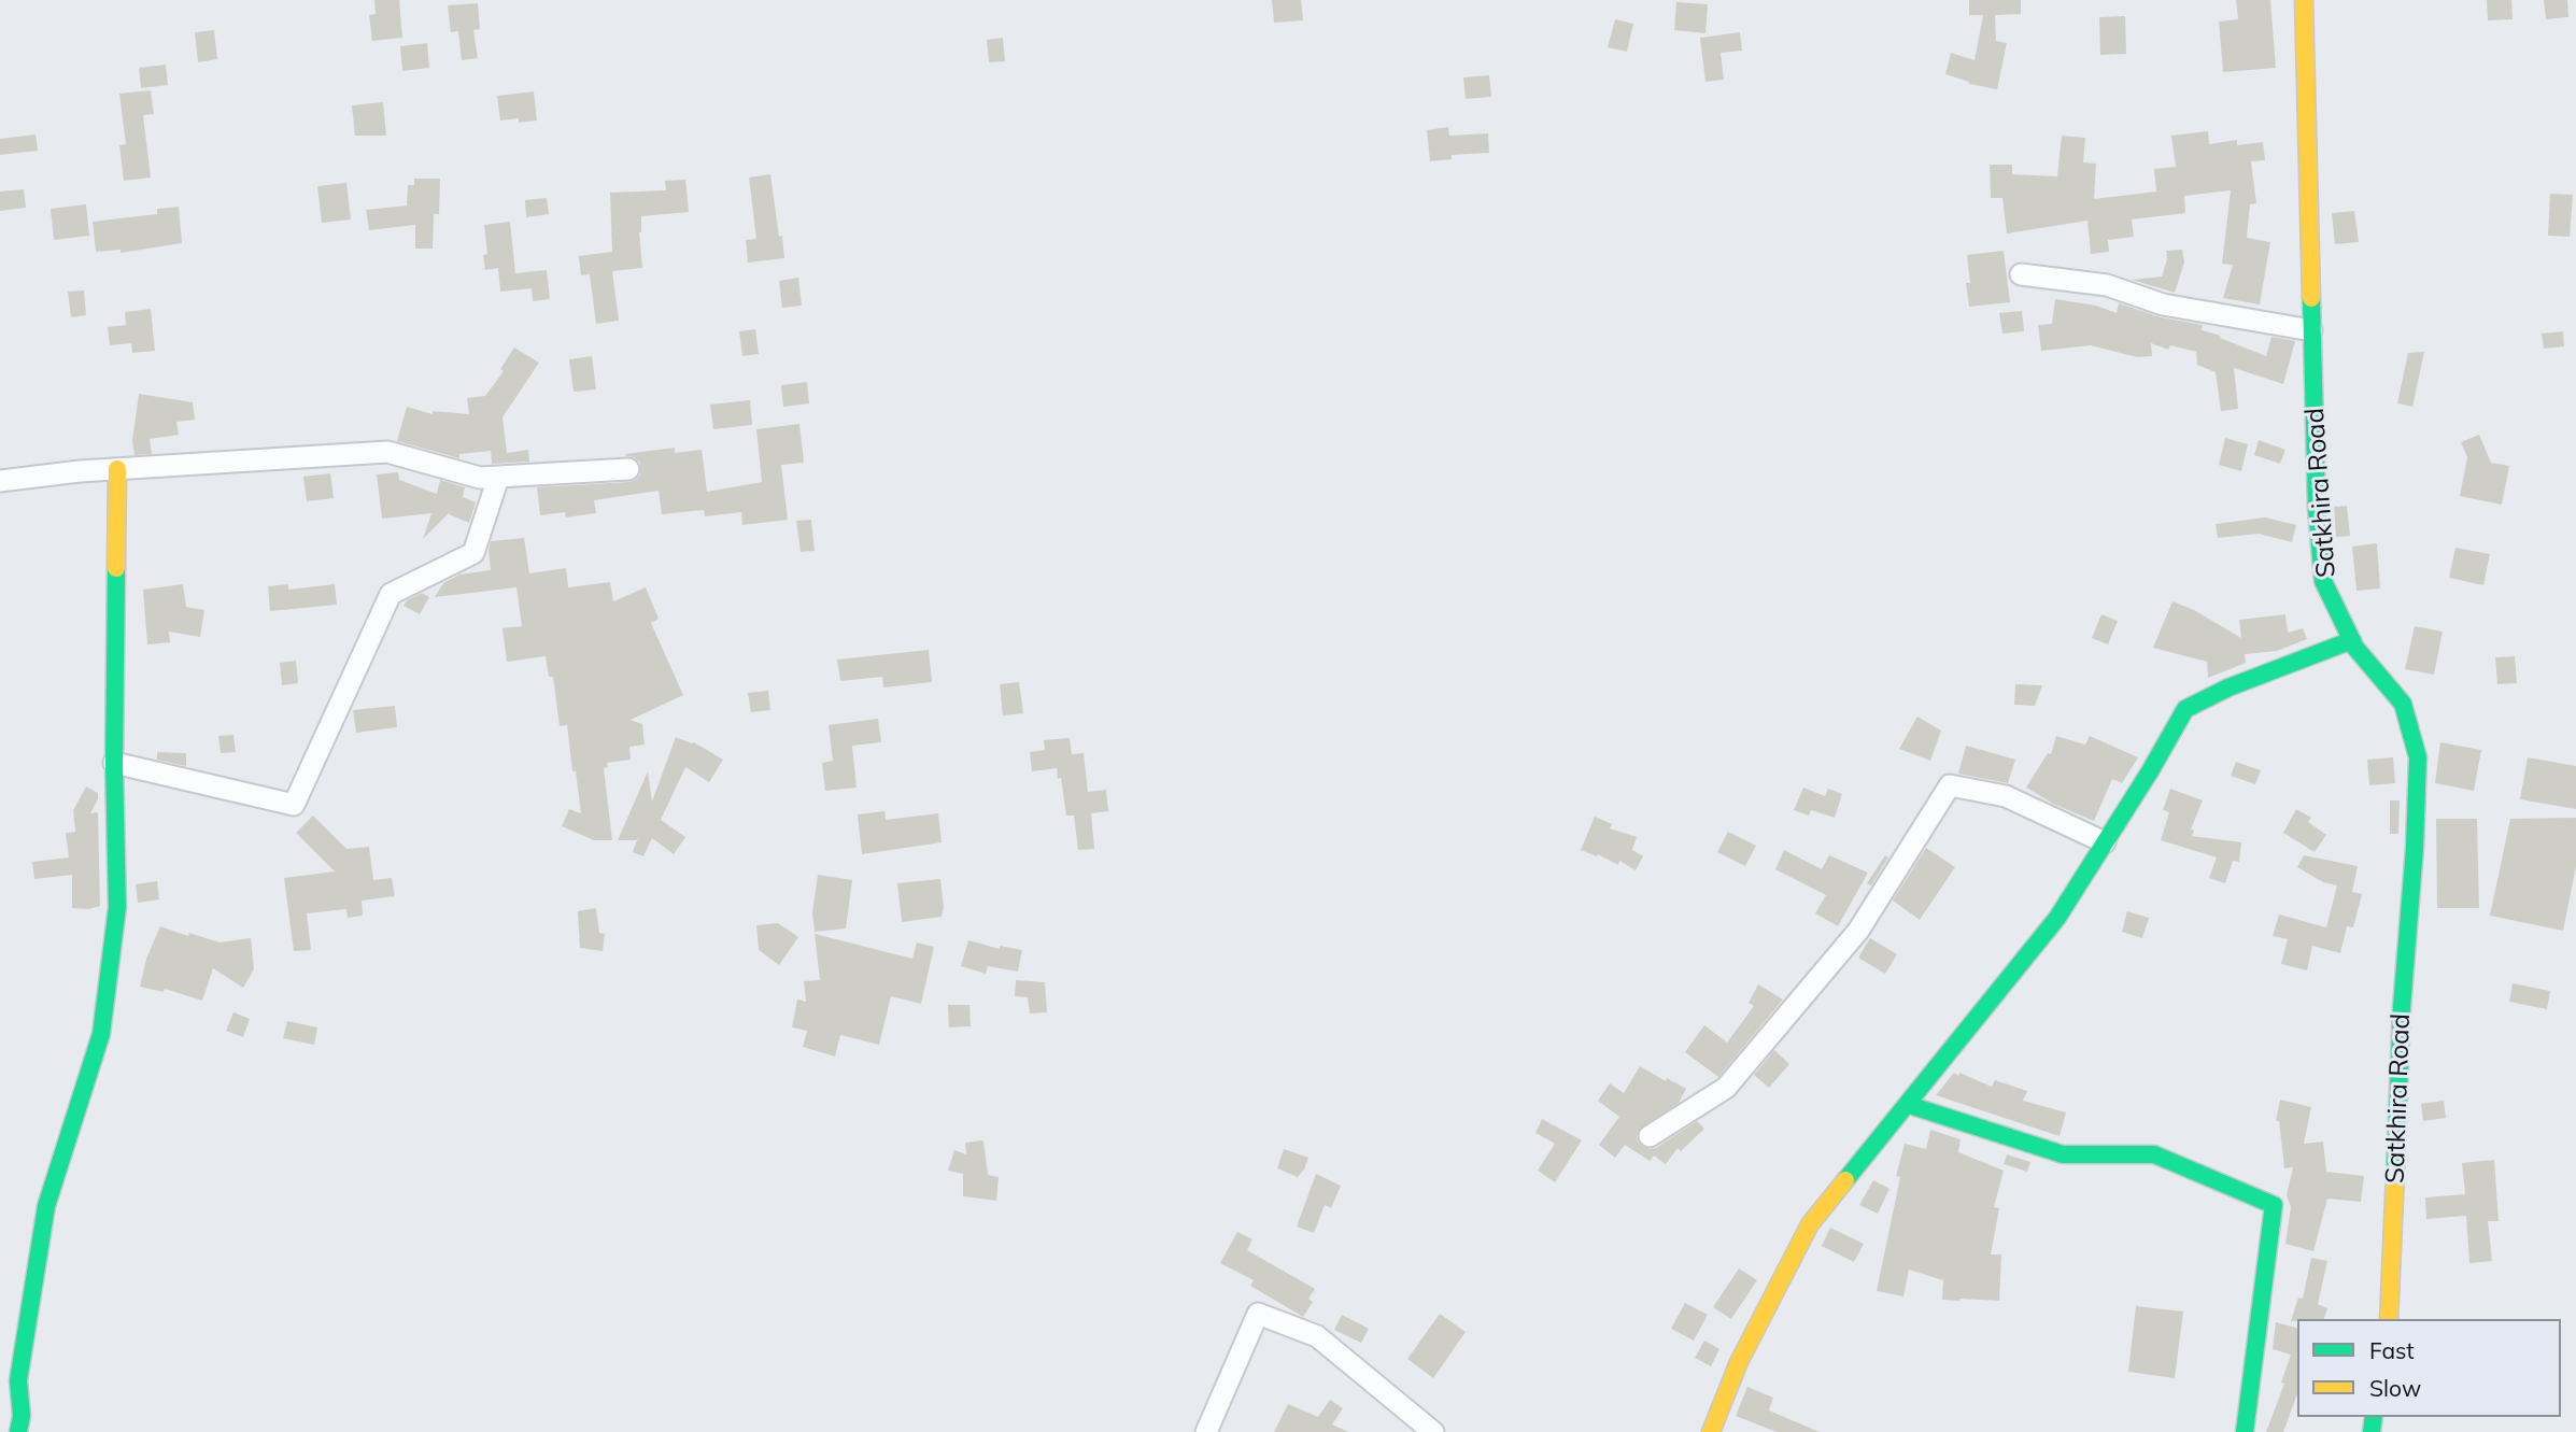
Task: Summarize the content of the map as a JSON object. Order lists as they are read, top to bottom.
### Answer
{
  "streets": {
    "street": ["Satkhira Road"]
  },
  "legend": ["Fast", "Slow"]
}
